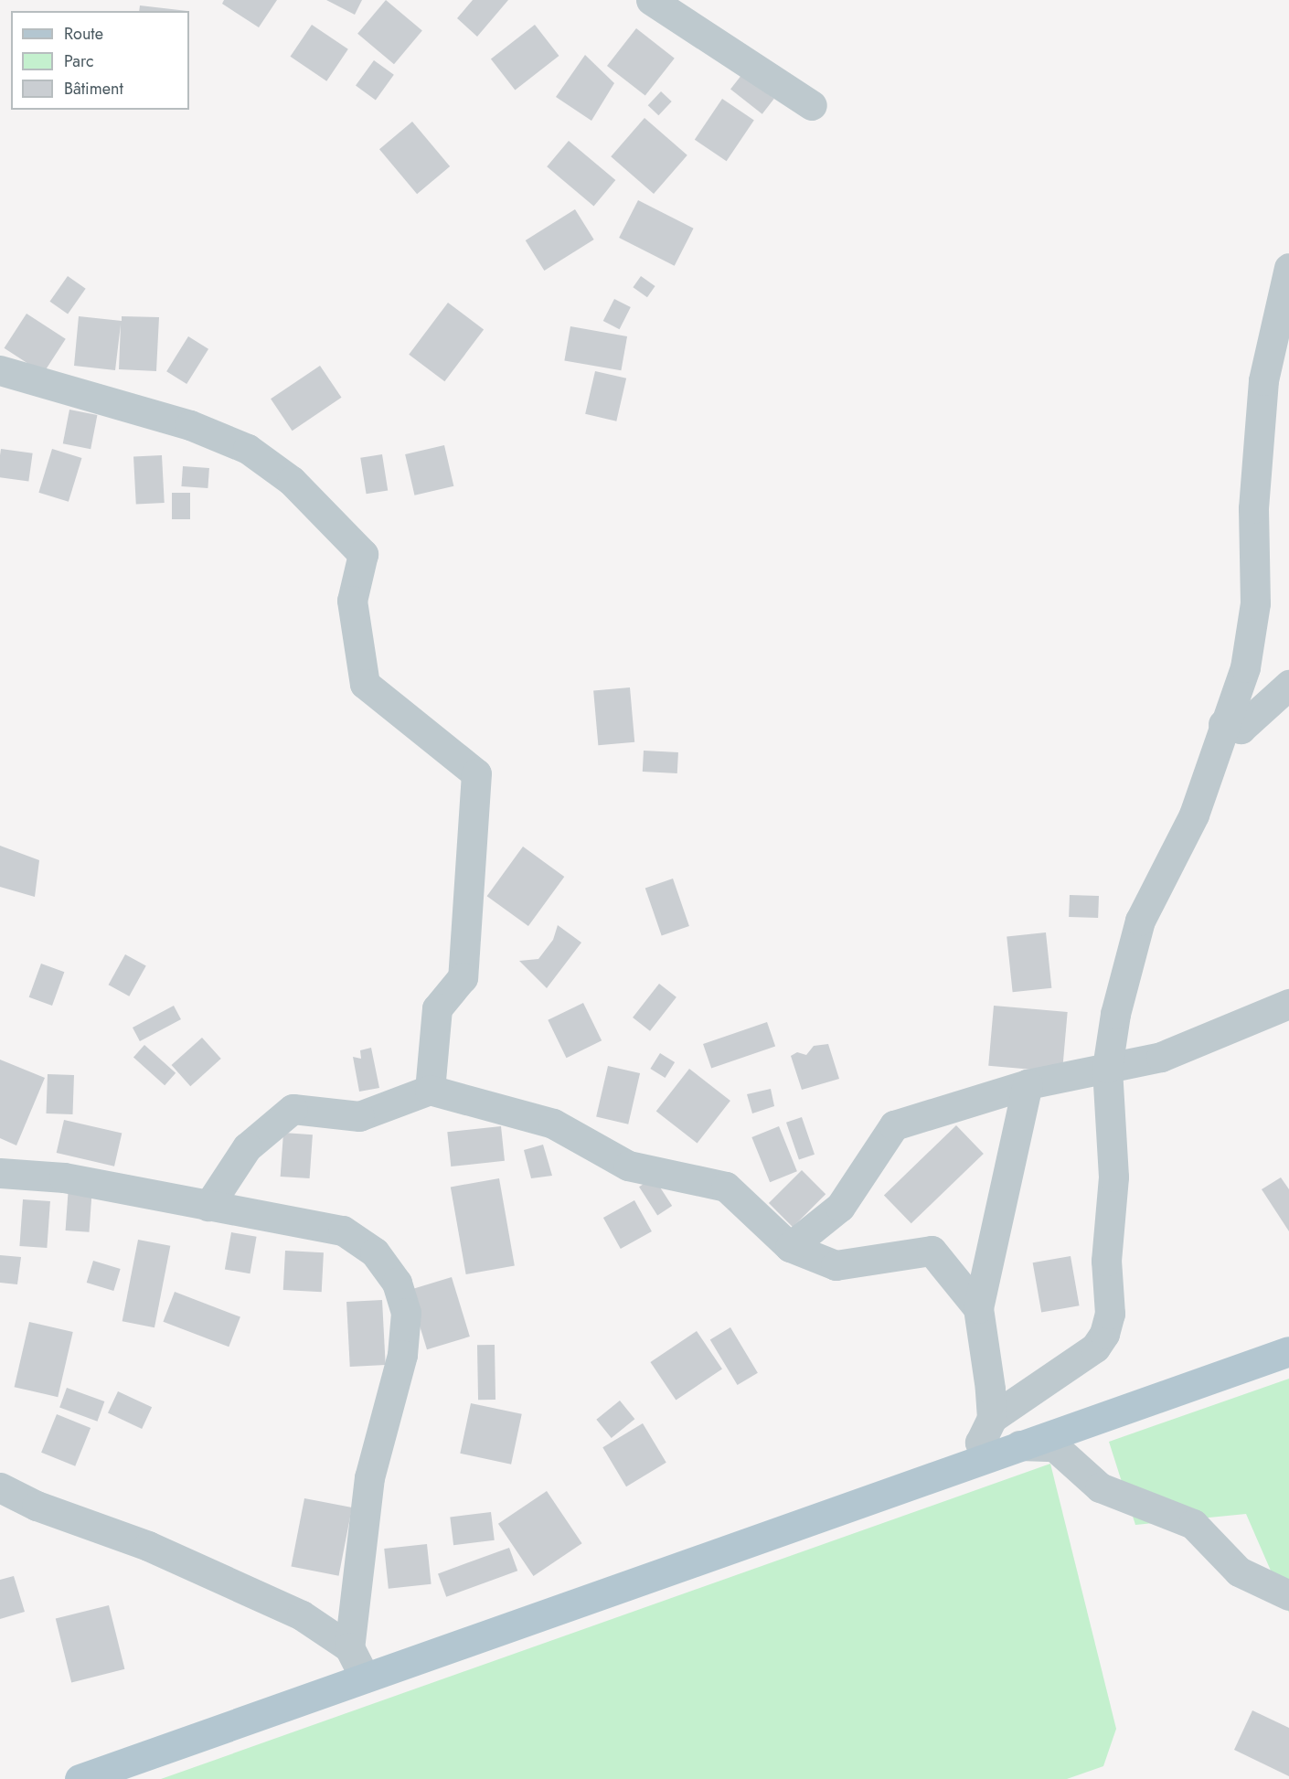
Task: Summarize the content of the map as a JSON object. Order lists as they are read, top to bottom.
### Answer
{
  "legend": ["Route", "Parc", "Bâtiment"]
}
